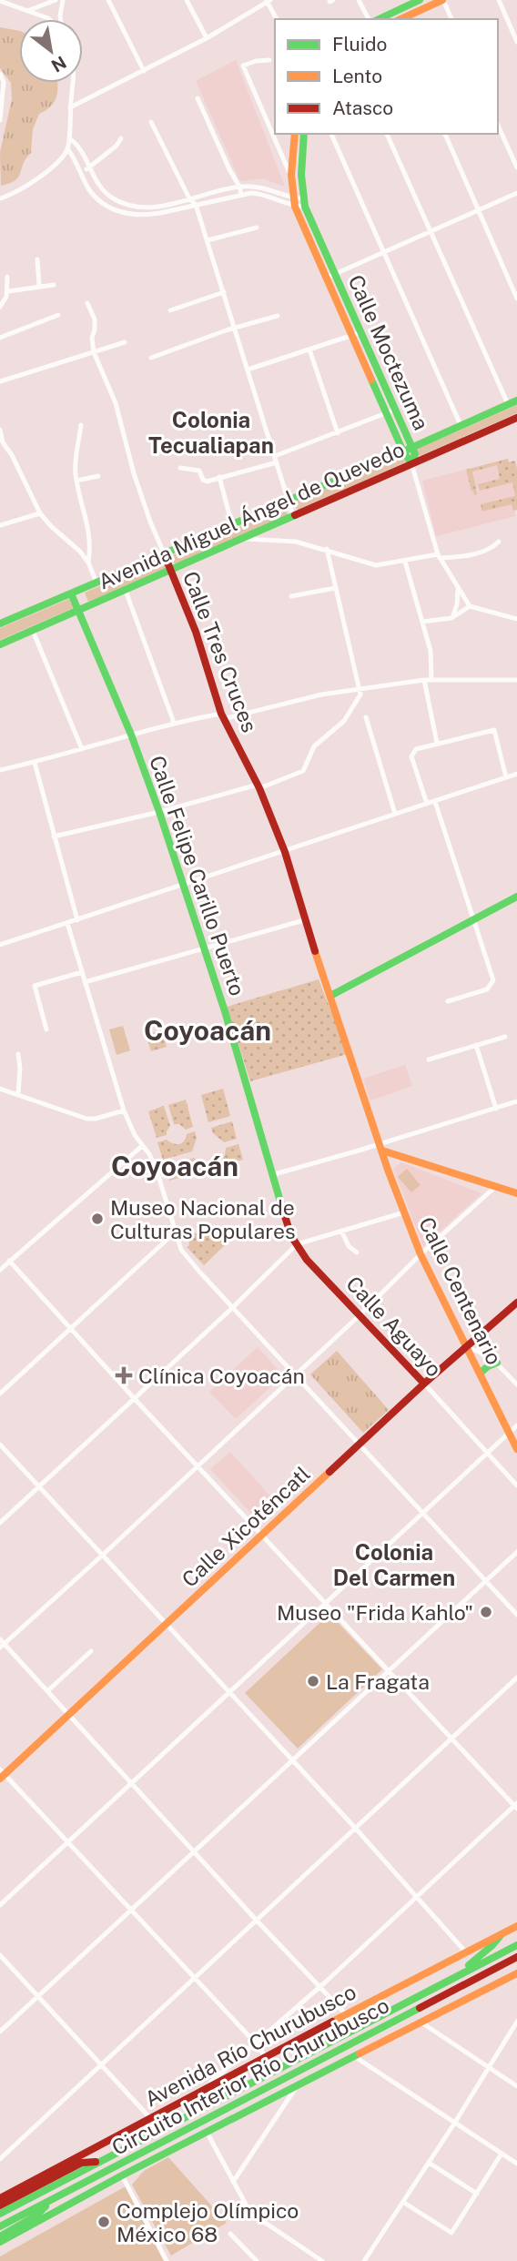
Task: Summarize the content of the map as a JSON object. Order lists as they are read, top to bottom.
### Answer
{
  "streets": {
    "main road": [
      "Calle Moctezuma",
      "Avenida Miguel Ángel de Quevedo",
      "Calle Tres Cruces",
      "Calle Felipe Carillo Puerto",
      "Calle Centenario",
      "Calle Aguayo",
      "Calle Xicoténcatl",
      "Avenida Río Churubusco",
      "Circuito Interior Río Churubusco"
    ]
  },
  "crossings": [
    ["Calle Moctezuma", "Avenida Miguel Ángel de Quevedo"],
    ["Avenida Miguel Ángel de Quevedo", "Calle Tres Cruces"],
    ["Avenida Miguel Ángel de Quevedo", "Calle Felipe Carillo Puerto"],
    ["Calle Tres Cruces", "Calle Centenario"],
    ["Calle Felipe Carillo Puerto", "Calle Aguayo"],
    ["Calle Centenario", "Calle Xicoténcatl"],
    ["Calle Aguayo", "Calle Xicoténcatl"]
  ],
  "districts": [
    "Colonia Tecualiapan",
    "Coyoacán",
    "Coyoacán",
    "Colonia Del Carmen"
  ],
  "places": {
    "other": [
      "Museo Nacional de Culturas Populares",
      "Museo \"Frida Kahlo\"",
      "La Fragata",
      "Complejo Olímpico México 68"
    ],
    "health": ["Clínica Coyoacán"]
  },
  "legend": ["Fluido", "Lento", "Atasco"],
  "north": "bottom right"
}
